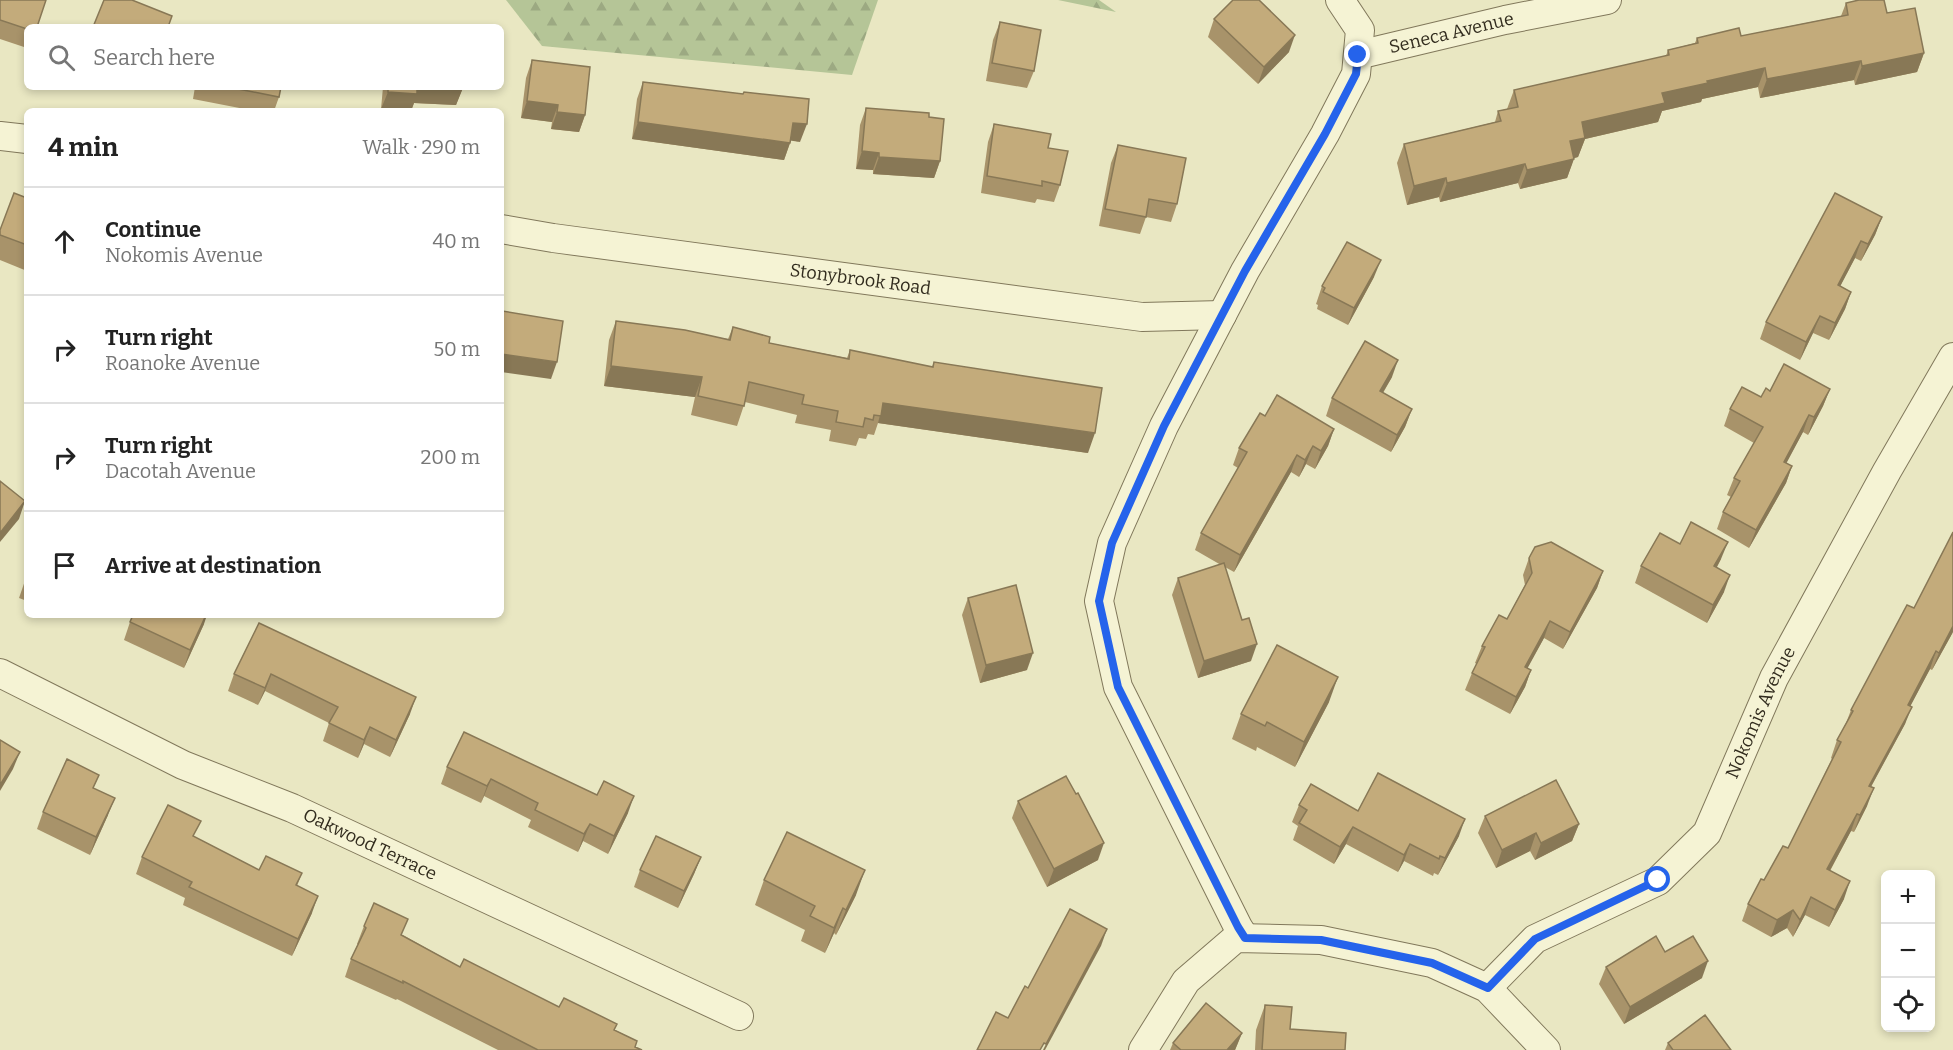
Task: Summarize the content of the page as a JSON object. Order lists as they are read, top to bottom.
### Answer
{
  "streets": {
    "street": [
      "Seneca Avenue",
      "Stonybrook Road",
      "Nokomis Avenue",
      "Oakwood Terrace"
    ]
  },
  "page": {
    "search": "Search here",
    "heading": ["4 min", "Walk · 290 m"],
    "list": [
      ["Continue", "Nokomis Avenue", "40 m"],
      ["Turn right", "Roanoke Avenue", "50 m"],
      ["Turn right", "Dacotah Avenue", "200 m"],
      "Arrive at destination"
    ],
    "map_buttons": ["+", "−"]
  }
}
